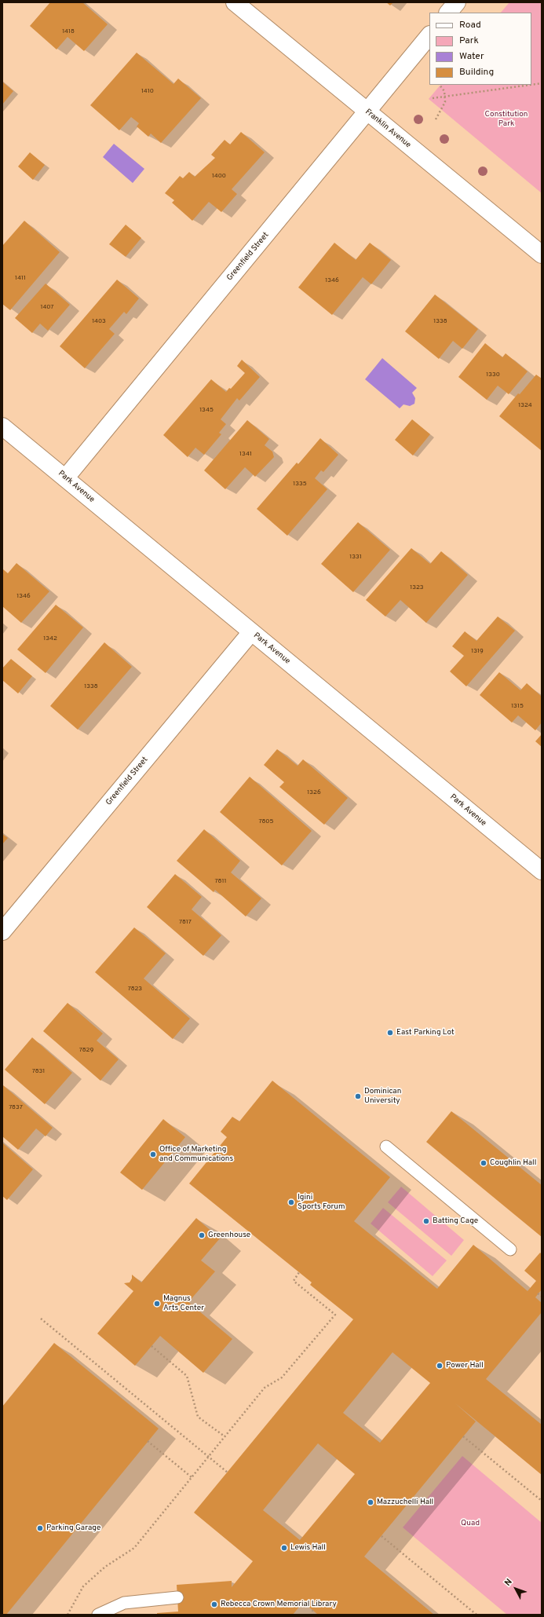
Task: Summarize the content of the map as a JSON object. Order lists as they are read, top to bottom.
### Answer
{
  "streets": {
    "street": ["Franklin Avenue", "Greenfield Street", "Park Avenue"]
  },
  "crossings": [
    ["Franklin Avenue", "Greenfield Street"],
    ["Greenfield Street", "Park Avenue"]
  ],
  "parks": ["Constitution Park", "Quad"],
  "places": [
    "East Parking Lot",
    "Dominican University",
    "Office of Marketing and Communications",
    "Coughlin Hall",
    "Igini Sports Forum",
    "Batting Cage",
    "Greenhouse",
    "Magnus Arts Center",
    "Power Hall",
    "Mazzuchelli Hall",
    "Parking Garage",
    "Lewis Hall",
    "Rebecca Crown Memorial Library"
  ],
  "house_numbers": [
    "1418",
    "1410",
    "1400",
    "1411",
    "1346",
    "1407",
    "1403",
    "1338",
    "1330",
    "1324",
    "1345",
    "1341",
    "1335",
    "1331",
    "1323",
    "1346",
    "1342",
    "1319",
    "1338",
    "1315",
    "1326",
    "7805",
    "7811",
    "7817",
    "7823",
    "7829",
    "7831",
    "7837"
  ],
  "legend": [
    "Road",
    "Park",
    "Water",
    "Building"
  ],
  "north": "top left"
}
